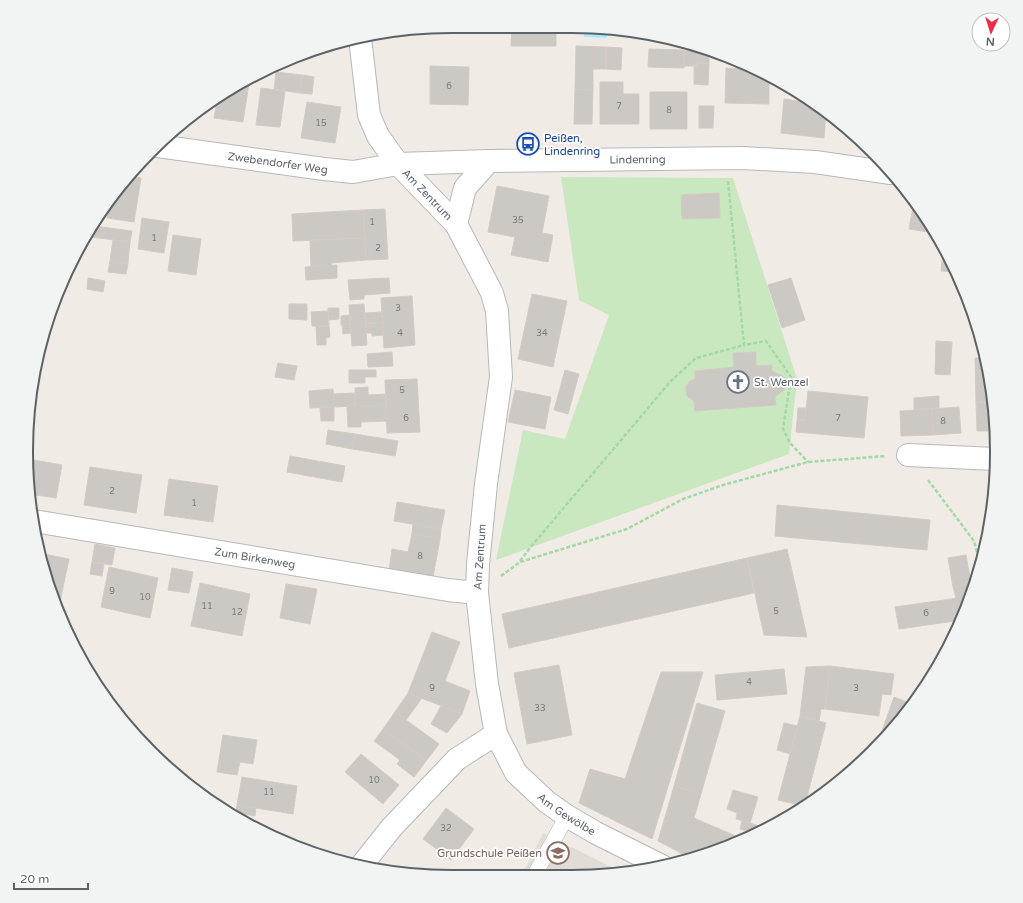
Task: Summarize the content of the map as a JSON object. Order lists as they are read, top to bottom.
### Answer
{
  "streets": {
    "street": [
      "Lindenring",
      "Zwebendorfer Weg",
      "Am Zentrum",
      "Zum Birkenweg",
      "Am Gewölbe"
    ]
  },
  "crossings": [
    ["Lindenring", "Zwebendorfer Weg"],
    ["Lindenring", "Am Zentrum"],
    ["Zwebendorfer Weg", "Am Zentrum"],
    ["Am Zentrum", "Zum Birkenweg"],
    ["Am Zentrum", "Am Gewölbe"]
  ],
  "places": {
    "bus stop": ["Peißen, Lindenring"],
    "church": ["St. Wenzel"],
    "school or university": ["Grundschule Peißen"]
  },
  "house_numbers": [
    "6",
    "7",
    "8",
    "15",
    "35",
    "1",
    "1",
    "2",
    "3",
    "4",
    "34",
    "5",
    "6",
    "7",
    "8",
    "2",
    "1",
    "8",
    "9",
    "10",
    "11",
    "5",
    "12",
    "6",
    "4",
    "9",
    "3",
    "33",
    "10",
    "11",
    "32"
  ],
  "scale_bar": "20 m",
  "north": "bottom"
}
